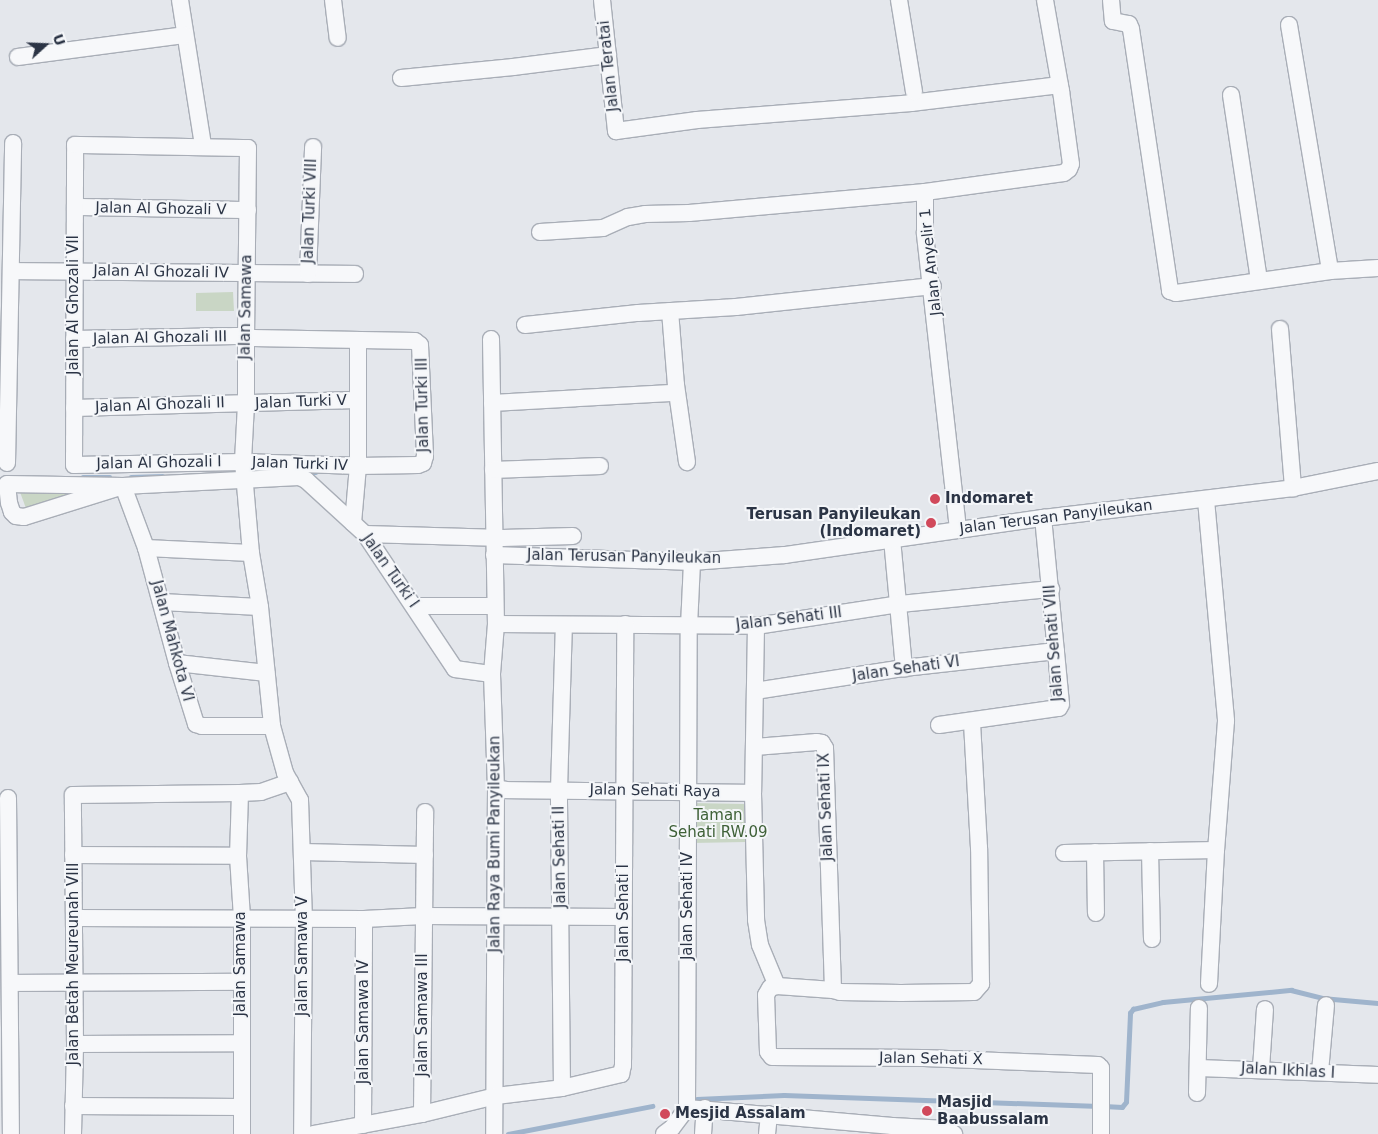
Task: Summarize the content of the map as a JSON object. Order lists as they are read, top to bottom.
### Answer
{
  "streets": {
    "street": [
      "Jalan Teratai",
      "Jalan Al Ghozali V",
      "Jalan Turki VIII",
      "Jalan Anyelir 1",
      "Jalan Al Ghozali IV",
      "Jalan Al Ghozali VII",
      "Jalan Samawa",
      "Jalan Al Ghozali III",
      "Jalan Turki V",
      "Jalan Al Ghozali II",
      "Jalan Turki III",
      "Jalan Al Ghozali I",
      "Jalan Turki IV",
      "Jalan Terusan Panyileukan",
      "Jalan Turki I",
      "Jalan Sehati III",
      "Jalan Mahkota VI",
      "Jalan Sehati VIII",
      "Jalan Sehati VI",
      "Jalan Sehati Raya",
      "Jalan Sehati IX",
      "Jalan Raya Bumi Panyileukan",
      "Jalan Sehati II",
      "Jalan Sehati IV",
      "Jalan Sehati I",
      "Jalan Samawa V",
      "Jalan Betah Meureunah VIII",
      "Jalan Samawa III",
      "Jalan Samawa IV",
      "Jalan Sehati X",
      "Jalan Ikhlas I"
    ]
  },
  "crossings": [
    ["Jalan Teratai", "Jalan Anyelir 1"],
    ["Jalan Al Ghozali V", "Jalan Al Ghozali VII"],
    ["Jalan Al Ghozali V", "Jalan Samawa"],
    ["Jalan Turki VIII", "Jalan Al Ghozali IV"],
    ["Jalan Anyelir 1", "Jalan Terusan Panyileukan"],
    ["Jalan Al Ghozali IV", "Jalan Al Ghozali VII"],
    ["Jalan Al Ghozali IV", "Jalan Samawa"],
    ["Jalan Al Ghozali VII", "Jalan Samawa"],
    ["Jalan Al Ghozali VII", "Jalan Al Ghozali III"],
    ["Jalan Al Ghozali VII", "Jalan Al Ghozali II"],
    ["Jalan Al Ghozali VII", "Jalan Al Ghozali I"],
    ["Jalan Samawa", "Jalan Al Ghozali III"],
    ["Jalan Samawa", "Jalan Turki V"],
    ["Jalan Samawa", "Jalan Al Ghozali II"],
    ["Jalan Samawa", "Jalan Al Ghozali I"],
    ["Jalan Samawa", "Jalan Turki IV"],
    ["Jalan Samawa", "Jalan Turki I"],
    ["Jalan Samawa", "Jalan Mahkota VI"],
    ["Jalan Samawa", "Jalan Samawa V"],
    ["Jalan Samawa", "Jalan Betah Meureunah VIII"],
    ["Jalan Al Ghozali III", "Jalan Turki III"],
    ["Jalan Turki V", "Jalan Al Ghozali II"],
    ["Jalan Turki III", "Jalan Turki IV"],
    ["Jalan Al Ghozali I", "Jalan Turki IV"],
    ["Jalan Al Ghozali I", "Jalan Turki I"],
    ["Jalan Turki IV", "Jalan Turki I"],
    ["Jalan Terusan Panyileukan", "Jalan Sehati VIII"],
    ["Jalan Terusan Panyileukan", "Jalan Raya Bumi Panyileukan"],
    ["Jalan Terusan Panyileukan", "Jalan Sehati IV"],
    ["Jalan Turki I", "Jalan Raya Bumi Panyileukan"],
    ["Jalan Sehati III", "Jalan Sehati VIII"],
    ["Jalan Sehati III", "Jalan Raya Bumi Panyileukan"],
    ["Jalan Sehati III", "Jalan Sehati II"],
    ["Jalan Sehati III", "Jalan Sehati IV"],
    ["Jalan Sehati III", "Jalan Sehati I"],
    ["Jalan Sehati VIII", "Jalan Sehati VI"],
    ["Jalan Sehati Raya", "Jalan Raya Bumi Panyileukan"],
    ["Jalan Sehati Raya", "Jalan Sehati II"],
    ["Jalan Sehati Raya", "Jalan Sehati IV"],
    ["Jalan Sehati Raya", "Jalan Sehati I"],
    ["Jalan Raya Bumi Panyileukan", "Jalan Sehati I"],
    ["Jalan Sehati II", "Jalan Sehati I"],
    ["Jalan Sehati I", "Jalan Samawa III"],
    ["Jalan Sehati I", "Jalan Samawa IV"]
  ],
  "parks": ["Taman Sehati RW.09"],
  "places": [
    "Indomaret",
    "Terusan Panyileukan (Indomaret)",
    "Masjid Baabussalam",
    "Mesjid Assalam"
  ],
  "north": "right"
}
